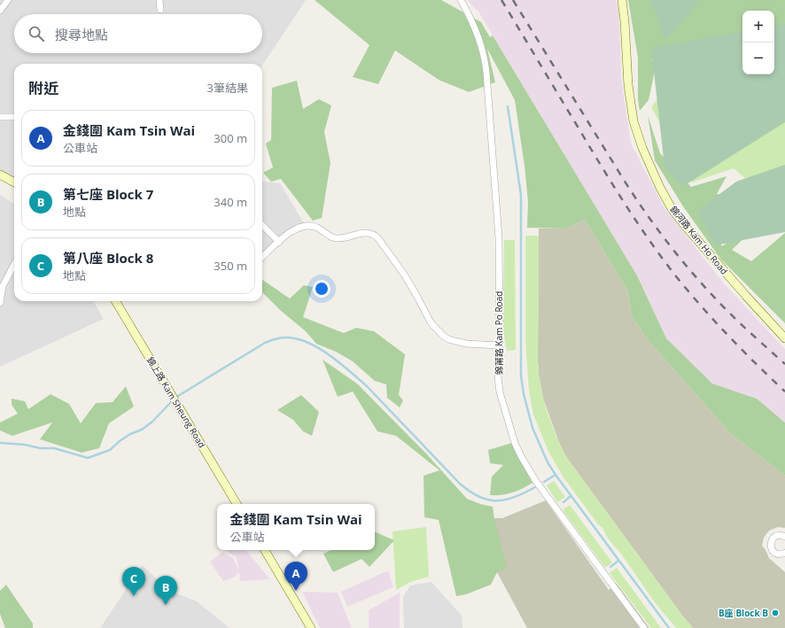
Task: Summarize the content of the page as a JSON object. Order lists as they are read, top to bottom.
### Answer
{
  "streets": {
    "main road": ["錦河路 Kam Ho Road", "錦上路 Kam Sheung Road"],
    "street": ["錦莆路 Kam Po Road"]
  },
  "places": ["B座 Block B"],
  "page": {
    "map_buttons": ["+", "−"],
    "search": "搜尋地點",
    "heading": ["附近", "3筆結果"],
    "list": [
      {
        "mark": "A",
        "name": "金錢圍 Kam Tsin Wai",
        "note": "公車站",
        "value": "300 m"
      },
      {
        "mark": "B",
        "name": "第七座 Block 7",
        "note": "地點",
        "value": "340 m"
      },
      {
        "mark": "C",
        "name": "第八座 Block 8",
        "note": "地點",
        "value": "350 m"
      }
    ],
    "popup": ["金錢圍 Kam Tsin Wai", "公車站"],
    "pins": ["A", "C", "B"]
  }
}
